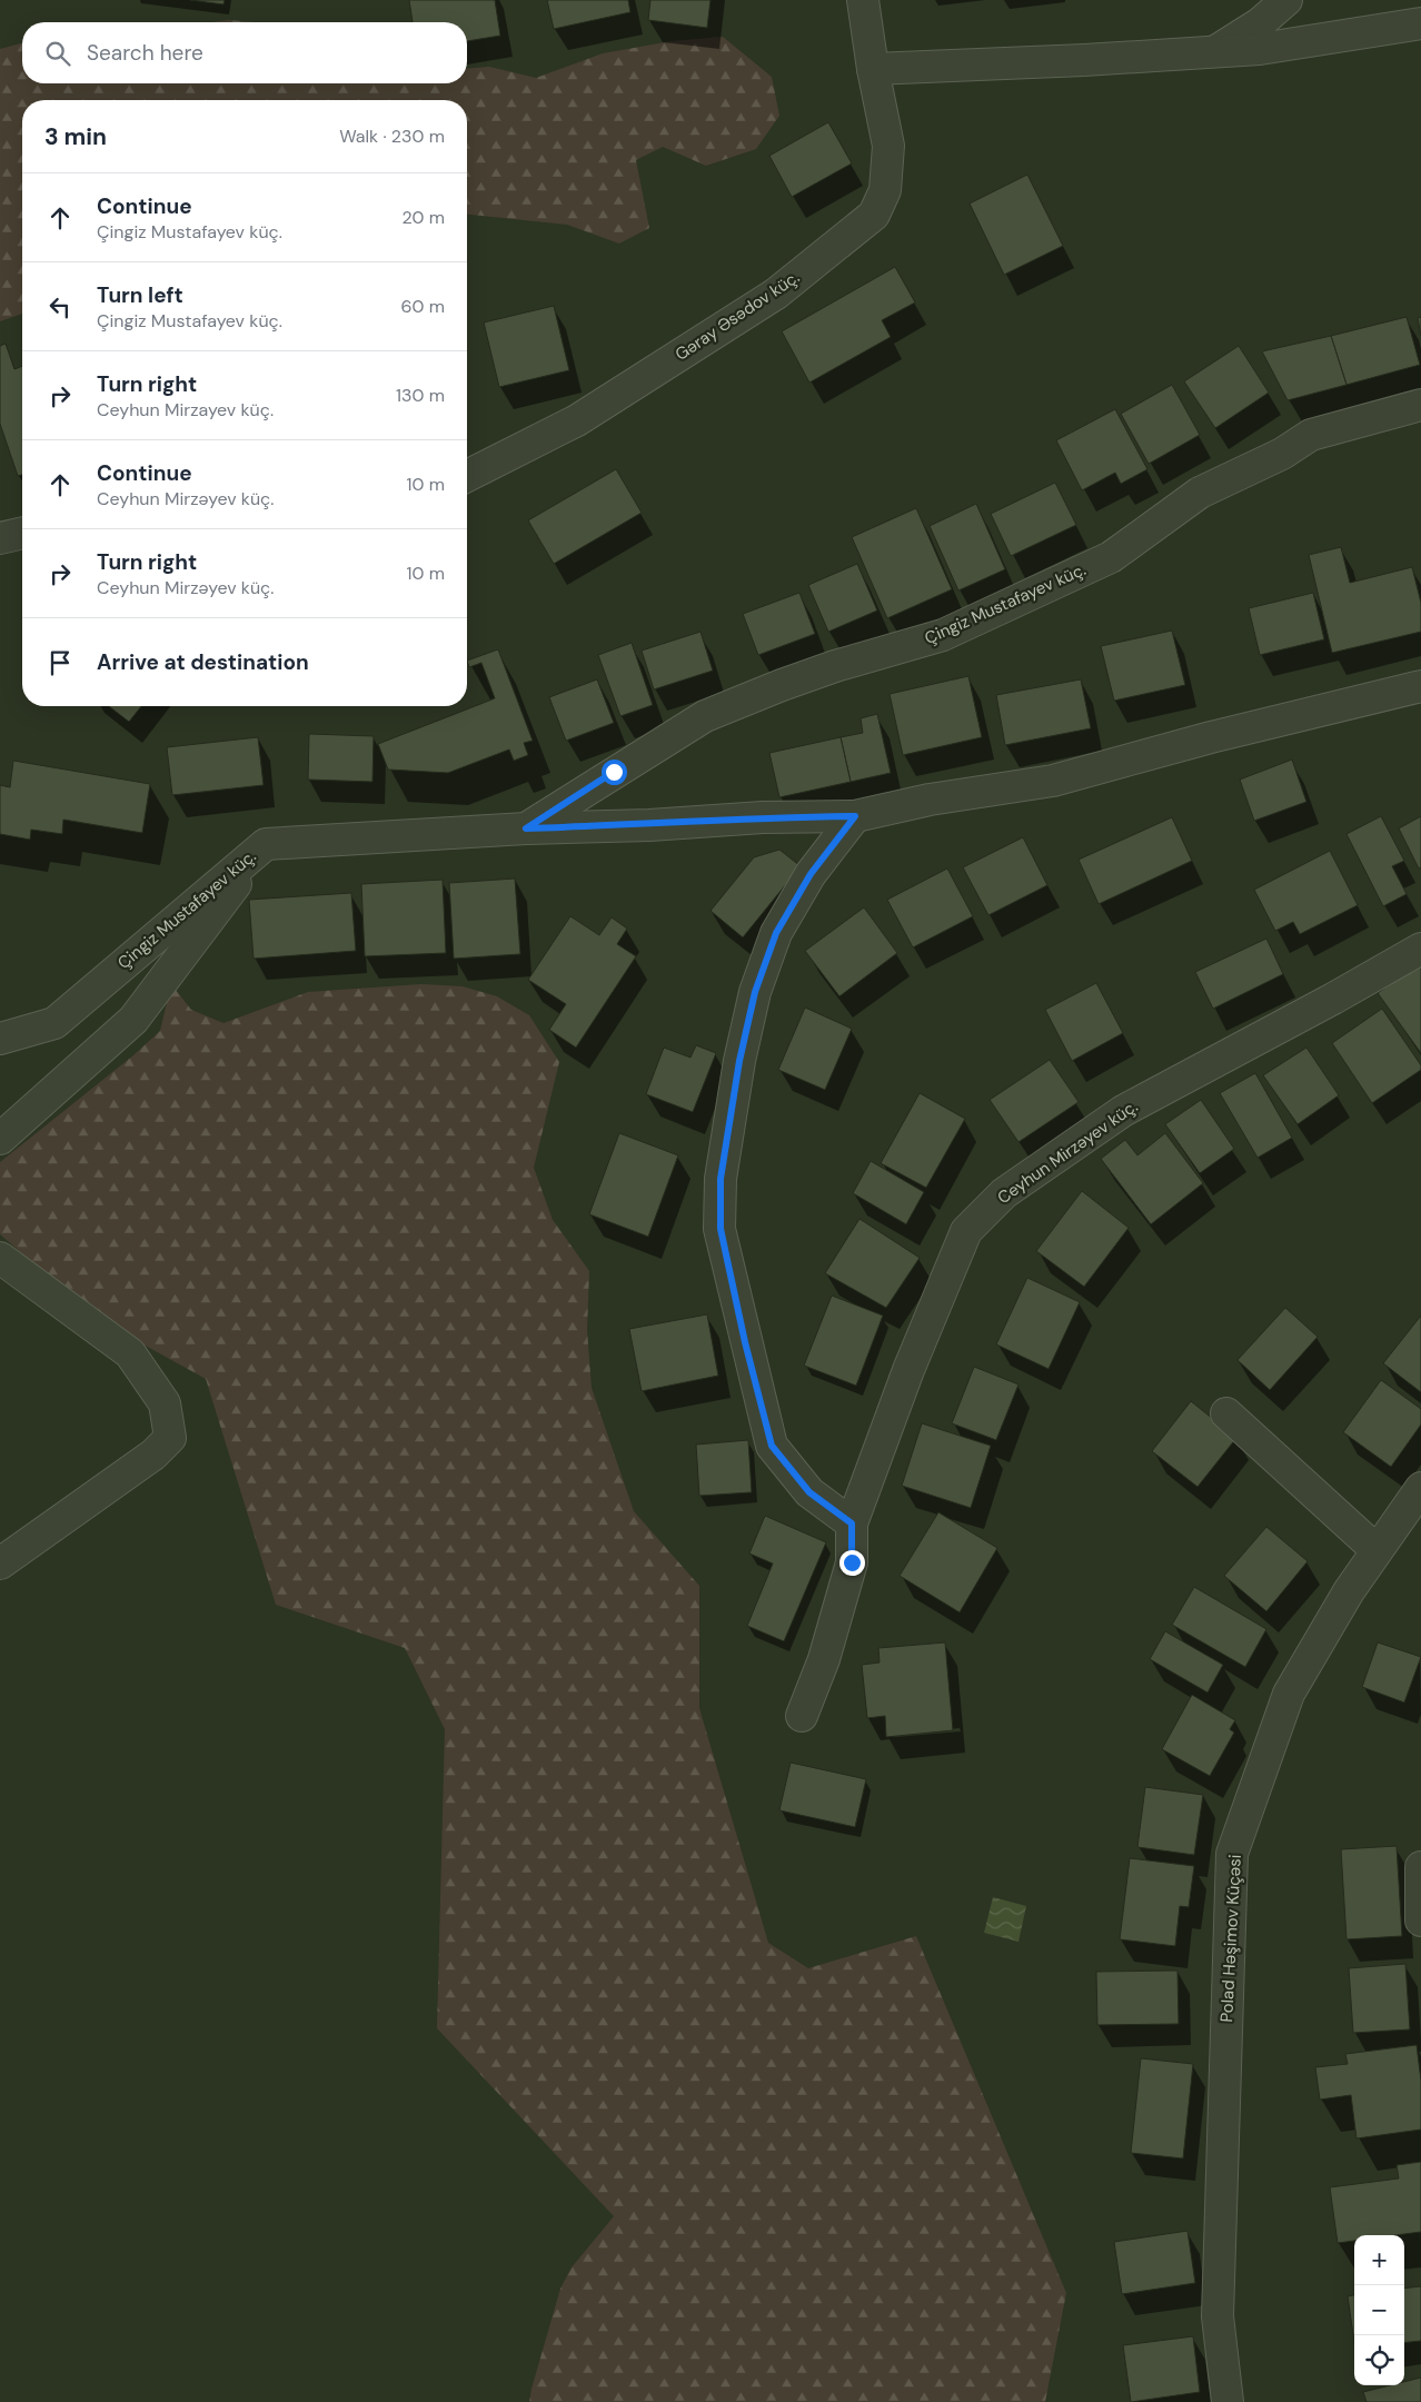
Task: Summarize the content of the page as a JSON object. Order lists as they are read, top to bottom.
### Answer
{
  "streets": {
    "street": [
      "Gəray Əsədov küç.",
      "Çingiz Mustafayev küç.",
      "Ceyhun Mirzəyev küç.",
      "Polad Həşimov Küçəsi"
    ]
  },
  "page": {
    "search": "Search here",
    "heading": ["3 min", "Walk · 230 m"],
    "list": [
      ["Continue", "Çingiz Mustafayev küç.", "20 m"],
      ["Turn left", "Çingiz Mustafayev küç.", "60 m"],
      ["Turn right", "Ceyhun Mirzayev küç.", "130 m"],
      ["Continue", "Ceyhun Mirzəyev küç.", "10 m"],
      ["Turn right", "Ceyhun Mirzəyev küç.", "10 m"],
      "Arrive at destination"
    ],
    "map_buttons": ["+", "−"]
  }
}
